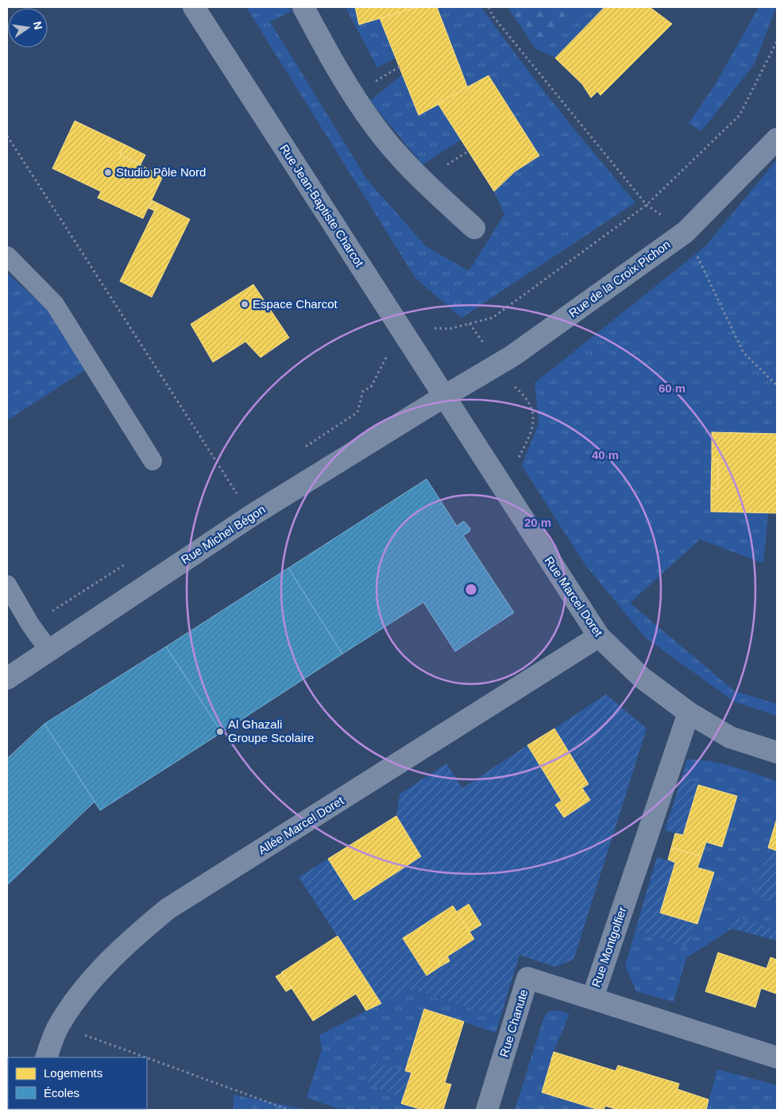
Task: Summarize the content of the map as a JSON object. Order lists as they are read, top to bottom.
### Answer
{
  "streets": {
    "street": [
      "Rue Jean-Baptiste Charcot",
      "Rue de la Croix Pichon",
      "Rue Michel Bégon",
      "Rue Marcel Doret",
      "Allée Marcel Doret",
      "Rue Montgolfier",
      "Rue Chanute"
    ]
  },
  "crossings": [
    ["Rue Jean-Baptiste Charcot", "Rue de la Croix Pichon"],
    ["Rue Jean-Baptiste Charcot", "Rue Michel Bégon"],
    ["Rue Jean-Baptiste Charcot", "Rue Marcel Doret"],
    ["Rue de la Croix Pichon", "Rue Michel Bégon"],
    ["Rue de la Croix Pichon", "Rue Marcel Doret"],
    ["Rue Michel Bégon", "Rue Marcel Doret"],
    ["Rue Marcel Doret", "Allée Marcel Doret"],
    ["Rue Marcel Doret", "Rue Montgolfier"],
    ["Rue Montgolfier", "Rue Chanute"]
  ],
  "places": ["Studio Pôle Nord", "Espace Charcot", "Al Ghazali Groupe Scolaire"],
  "legend": ["Logements", "Écoles"],
  "north": "right",
  "rings": ["60 m", "40 m", "20 m"]
}
